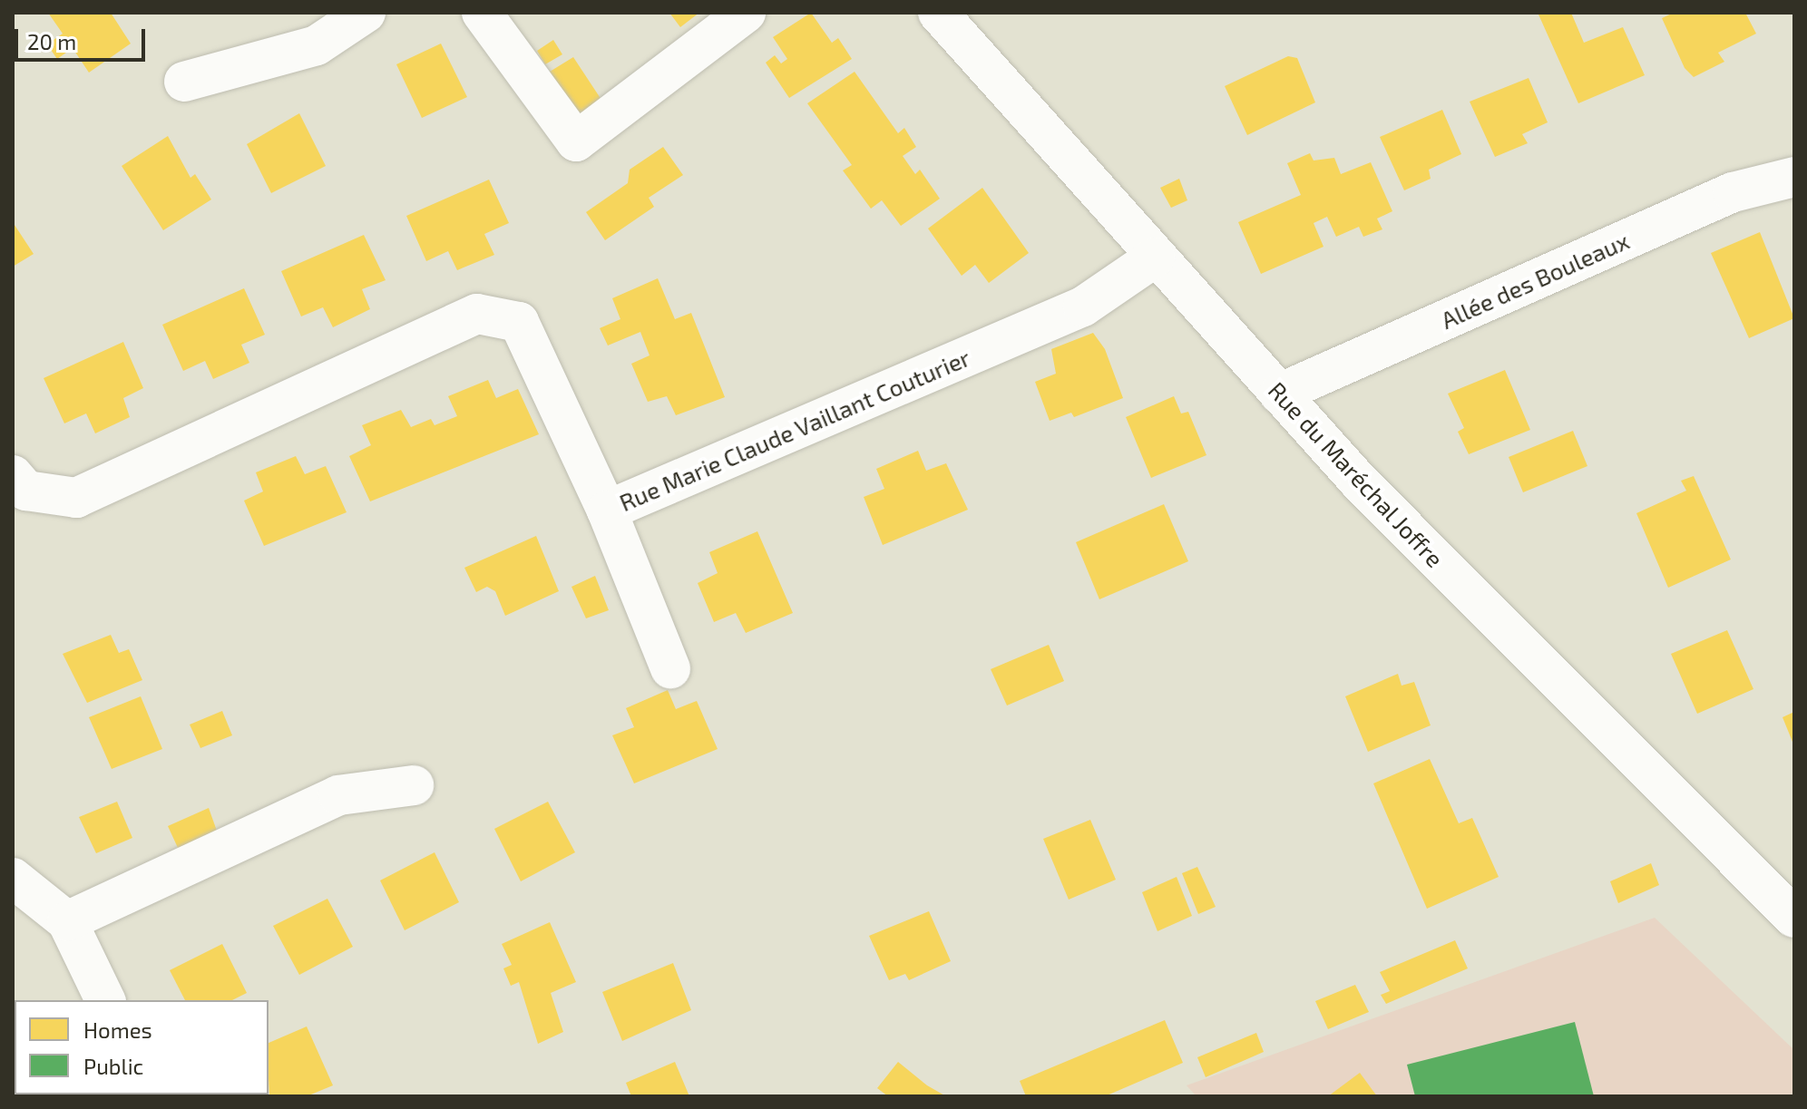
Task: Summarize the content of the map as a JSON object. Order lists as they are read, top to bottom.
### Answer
{
  "streets": {
    "street": ["Allée des Bouleaux", "Rue Marie Claude Vaillant Couturier", "Rue du Maréchal Joffre"]
  },
  "crossings": [
    ["Allée des Bouleaux", "Rue du Maréchal Joffre"],
    ["Rue Marie Claude Vaillant Couturier", "Rue du Maréchal Joffre"]
  ],
  "legend": ["Homes", "Public"],
  "scale_bar": "20 m"
}
